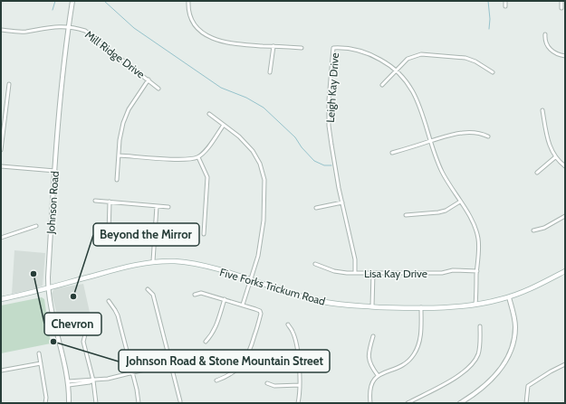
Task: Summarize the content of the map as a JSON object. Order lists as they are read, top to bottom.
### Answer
{
  "streets": {
    "main road": ["Five Forks Trickum Road"],
    "street": [
      "Mill Ridge Drive",
      "Leigh Kay Drive",
      "Johnson Road",
      "Lisa Kay Drive"
    ]
  },
  "crossings": [
    ["Mill Ridge Drive", "Johnson Road"],
    ["Leigh Kay Drive", "Lisa Kay Drive"],
    ["Leigh Kay Drive", "Five Forks Trickum Road"],
    ["Johnson Road", "Five Forks Trickum Road"]
  ],
  "places": ["Chevron", "Beyond the Mirror", "Johnson Road & Stone Mountain Street"]
}
